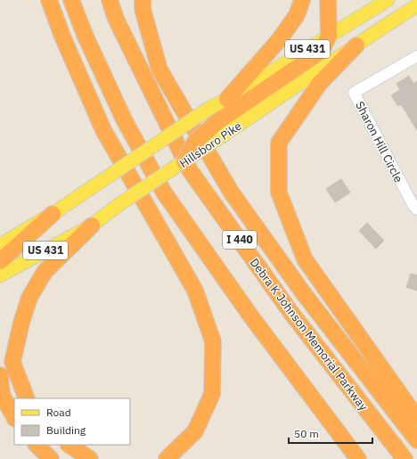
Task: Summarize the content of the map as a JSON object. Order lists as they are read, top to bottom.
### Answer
{
  "streets": {
    "highway": ["I 440", "Debra K Johnson Memorial Parkway"],
    "main road": ["US 431", "Hillsboro Pike"],
    "street": ["Sharon Hill Circle"]
  },
  "legend": ["Road", "Building"],
  "scale_bar": "50 m"
}
